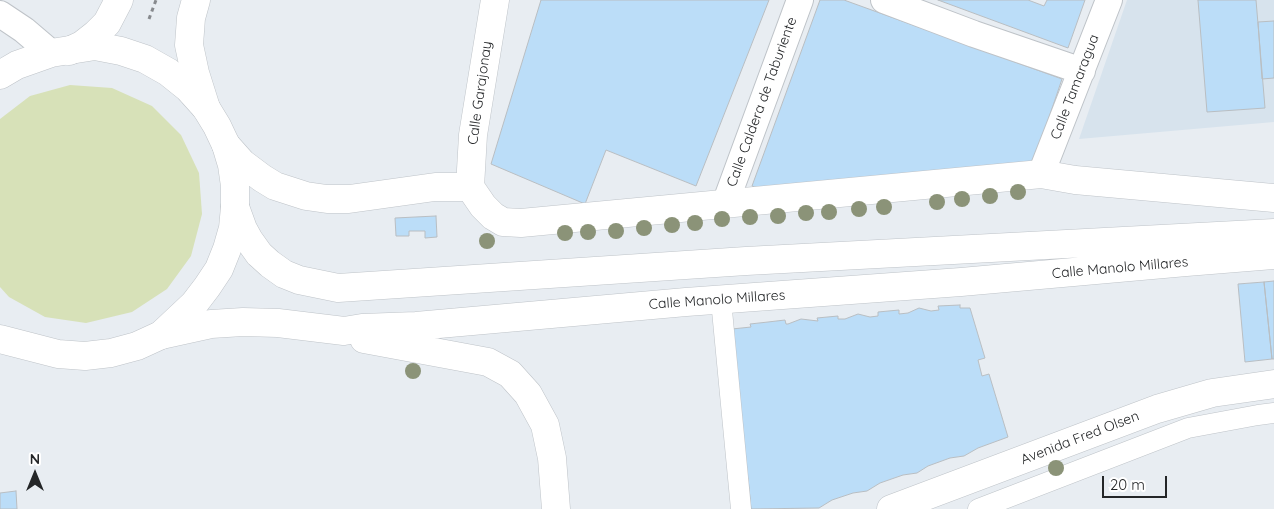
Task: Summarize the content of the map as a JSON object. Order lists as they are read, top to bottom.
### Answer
{
  "streets": {
    "main road": ["Calle Garajonay", "Calle Manolo Millares", "Avenida Fred Olsen"],
    "street": ["Calle Tamaragua", "Calle Caldera de Taburiente"]
  },
  "scale_bar": "20 m",
  "north": "top"
}
